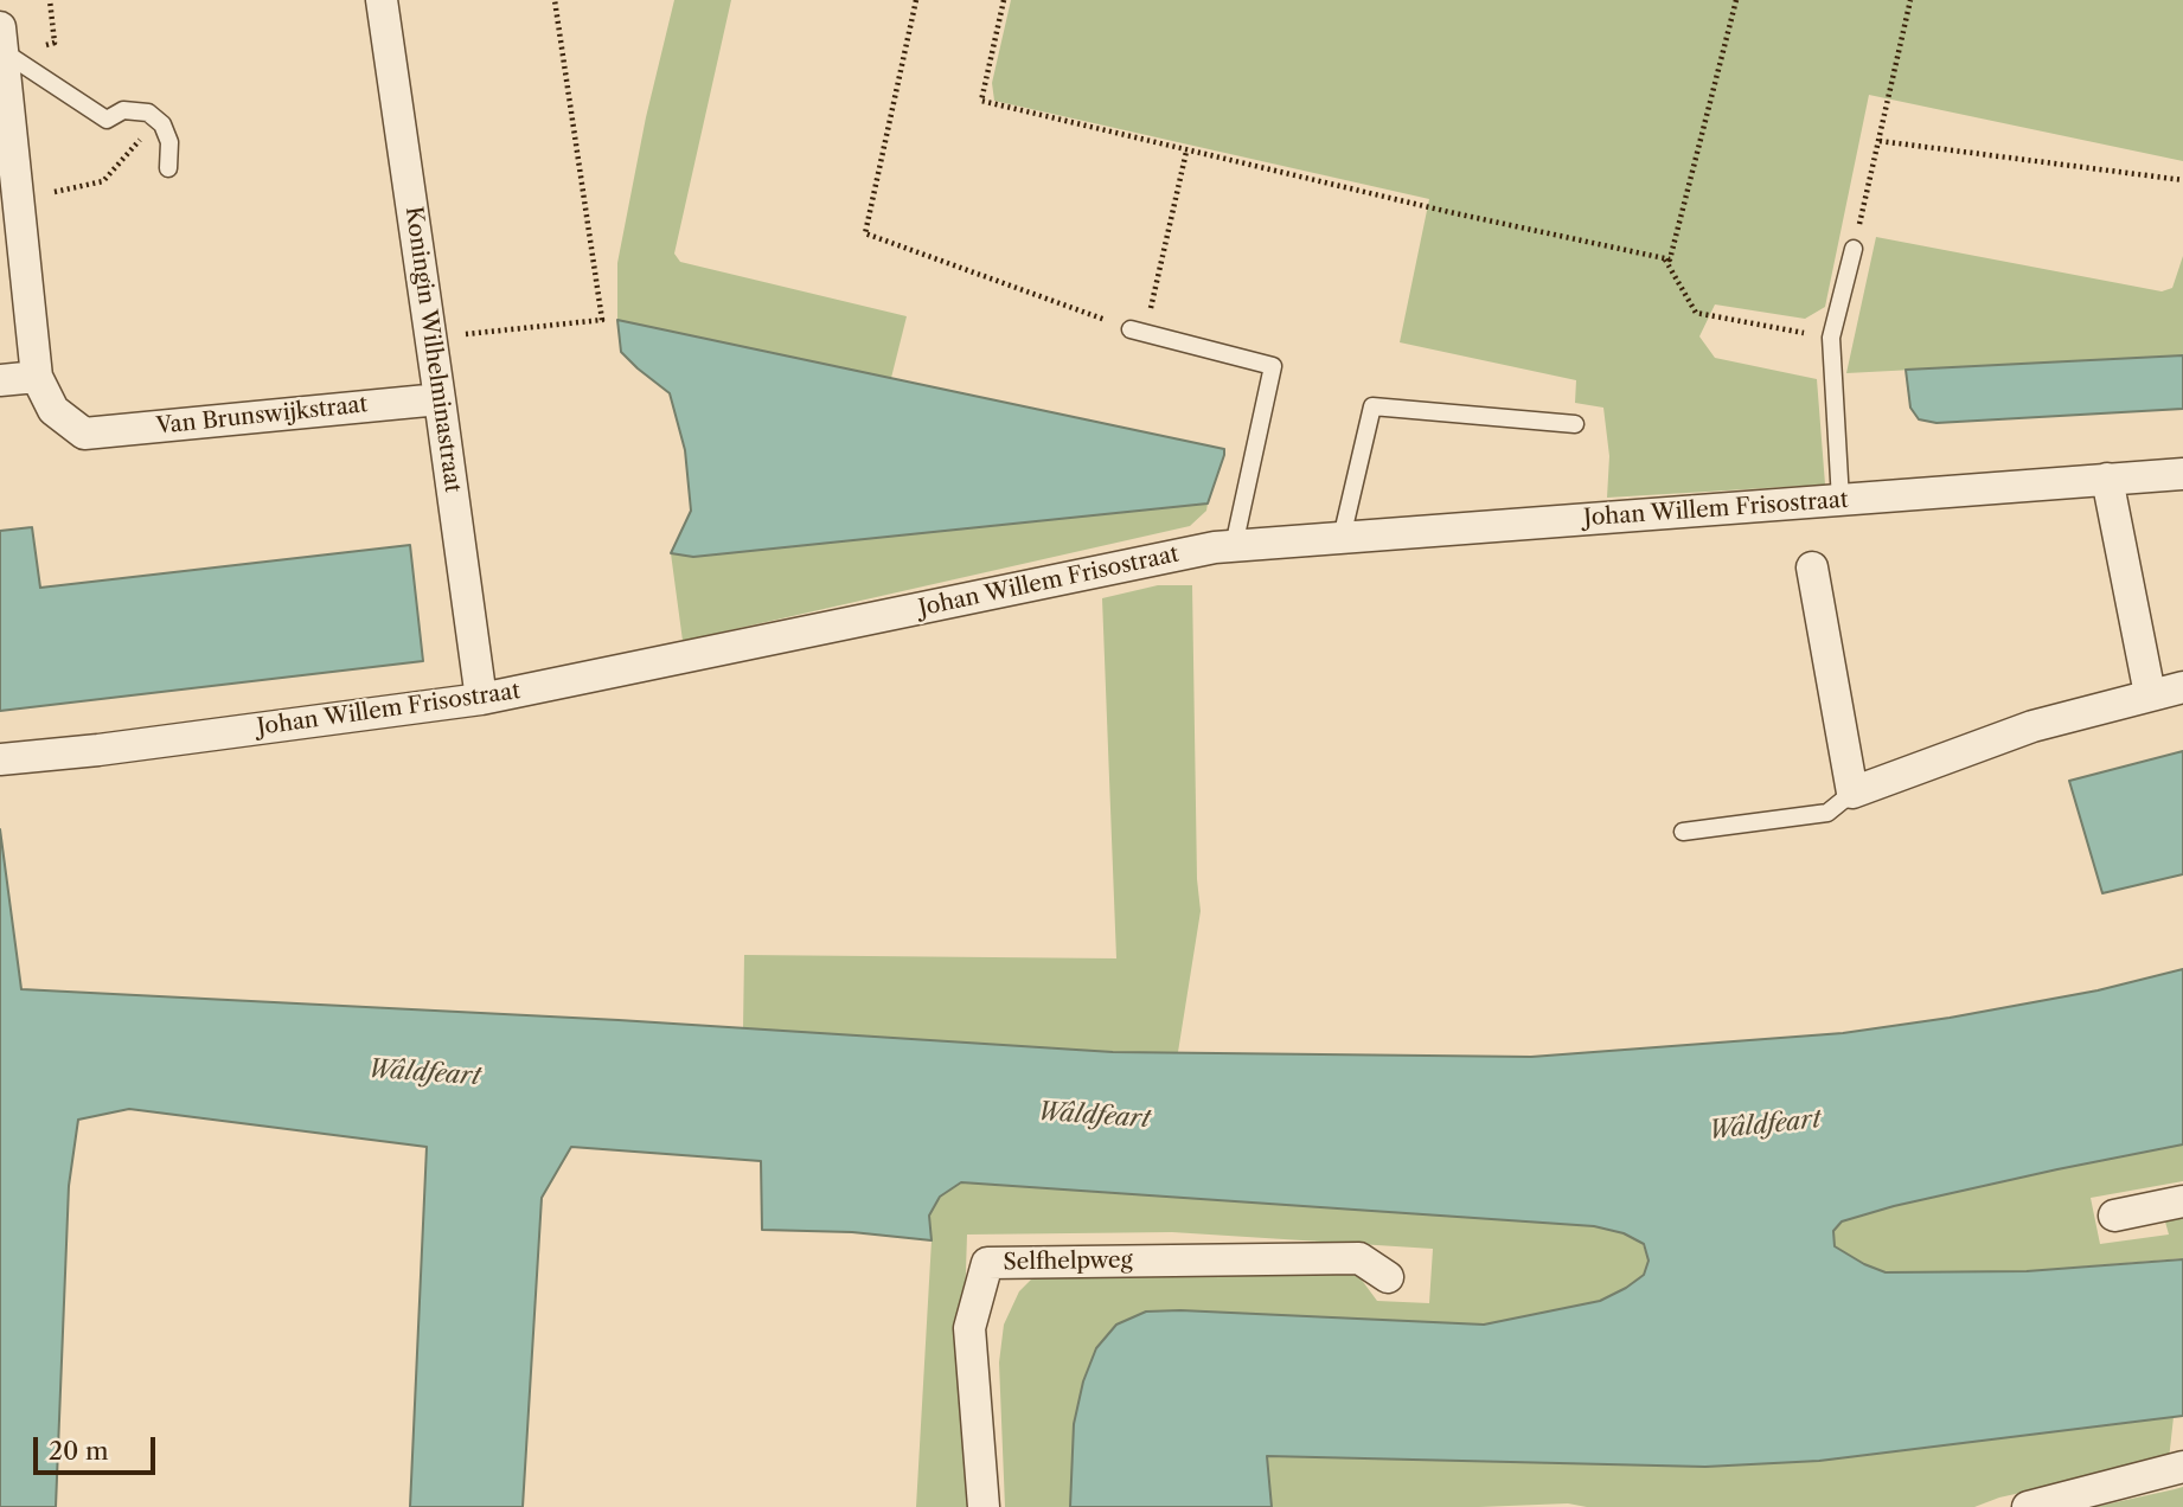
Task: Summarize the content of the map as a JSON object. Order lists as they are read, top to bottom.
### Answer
{
  "streets": {
    "street": [
      "Koningin Wilhelminastraat",
      "Van Brunswijkstraat",
      "Johan Willem Frisostraat",
      "Selfhelpweg"
    ]
  },
  "crossings": [
    ["Koningin Wilhelminastraat", "Van Brunswijkstraat"],
    ["Koningin Wilhelminastraat", "Johan Willem Frisostraat"]
  ],
  "water": ["Wâldfeart"],
  "scale_bar": "20 m"
}
